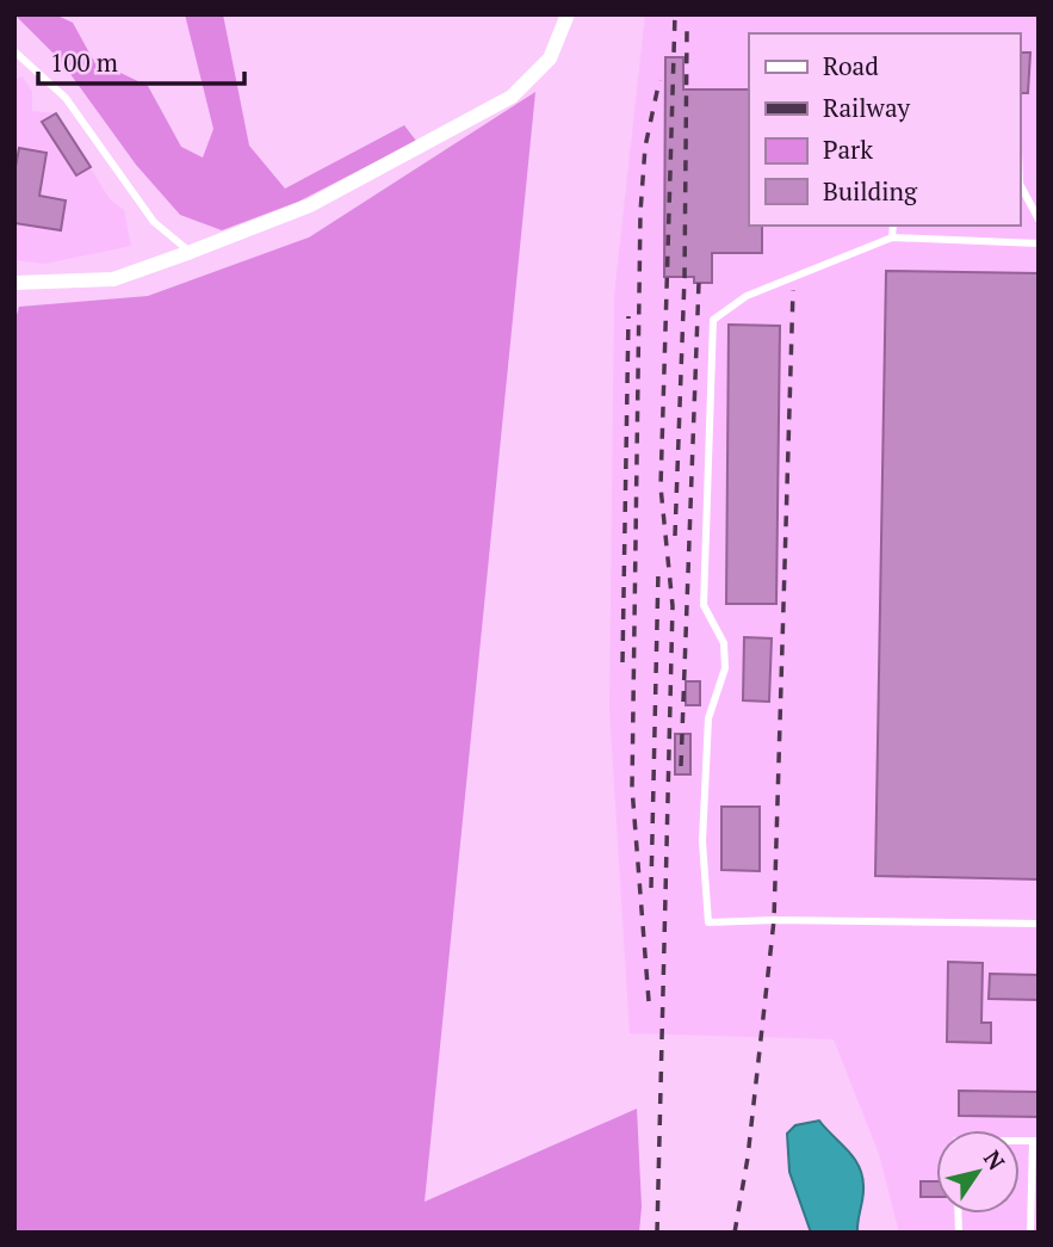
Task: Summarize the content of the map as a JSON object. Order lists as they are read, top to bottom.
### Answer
{
  "legend": [
    "Road",
    "Railway",
    "Park",
    "Building"
  ],
  "scale_bar": "100 m",
  "north": "top right"
}
